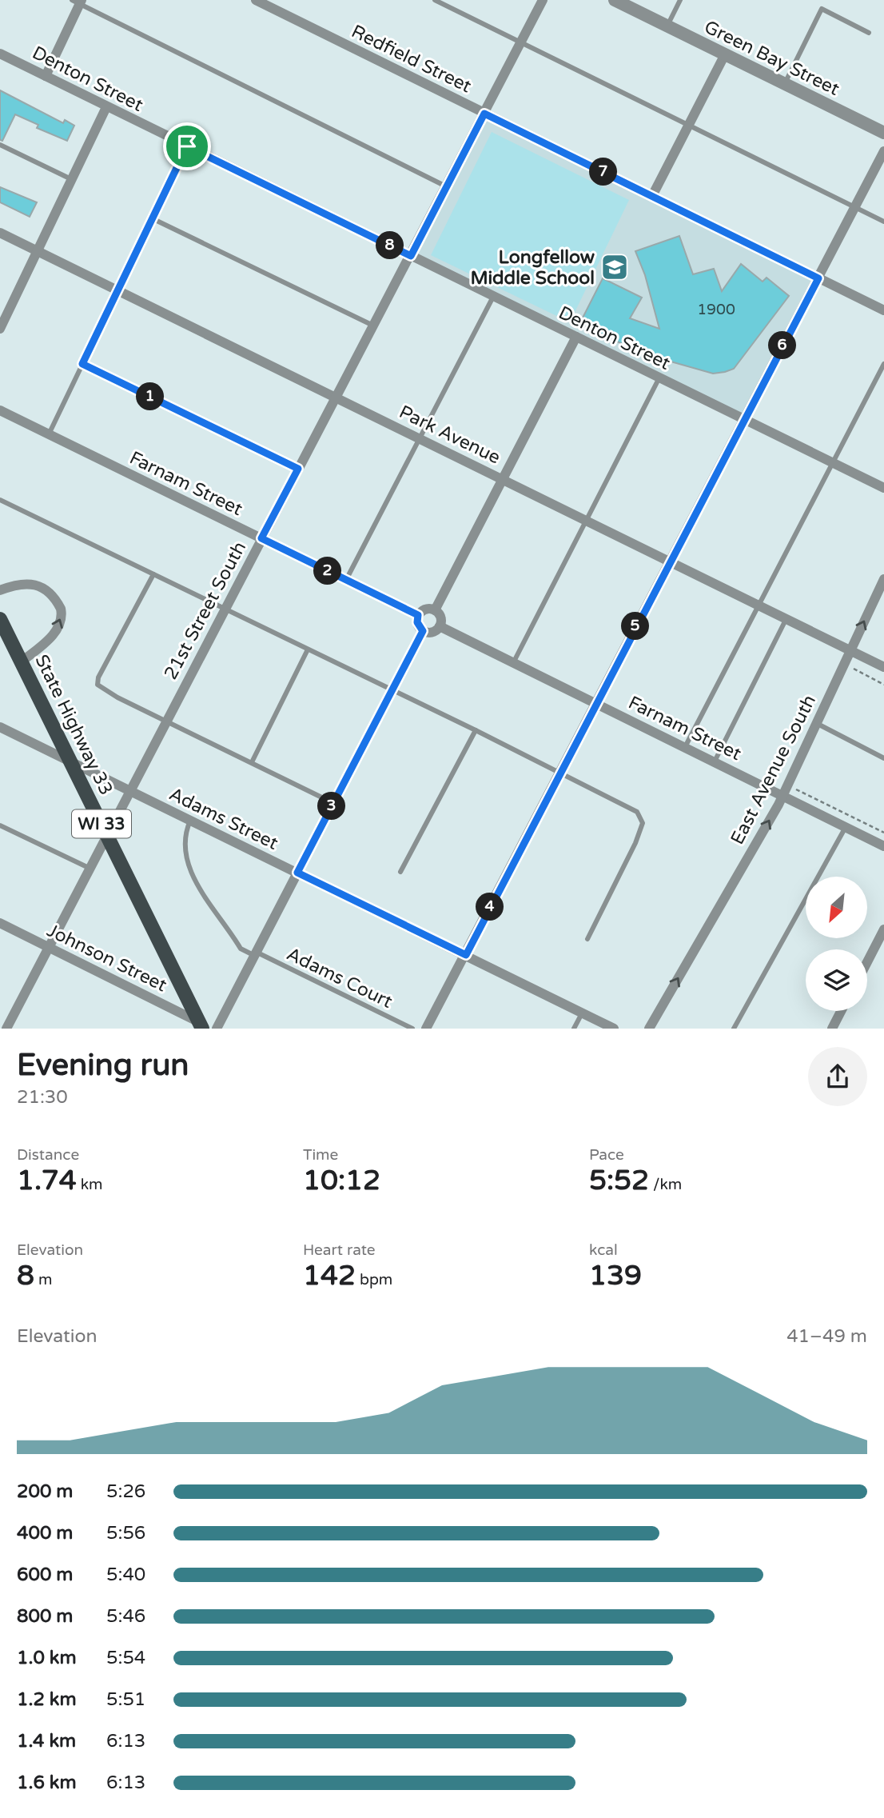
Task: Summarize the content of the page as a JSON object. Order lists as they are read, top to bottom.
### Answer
{
  "streets": {
    "main road": ["State Highway 33", "WI 33"],
    "street": [
      "Green Bay Street",
      "Redfield Street",
      "Denton Street",
      "Park Avenue",
      "Farnam Street",
      "21st Street South",
      "East Avenue South",
      "Adams Street",
      "Johnson Street"
    ],
    "lane": ["Adams Court"]
  },
  "crossings": [
    ["Redfield Street", "21st Street South"],
    ["Denton Street", "21st Street South"],
    ["Park Avenue", "21st Street South"],
    ["Park Avenue", "East Avenue South"],
    ["Farnam Street", "21st Street South"],
    ["Farnam Street", "East Avenue South"],
    ["21st Street South", "State Highway 33"],
    ["21st Street South", "Adams Street"],
    ["21st Street South", "Johnson Street"],
    ["State Highway 33", "Adams Street"],
    ["State Highway 33", "Johnson Street"],
    ["Adams Street", "Adams Court"]
  ],
  "one_way": ["East Avenue South"],
  "places": {
    "school or university": ["Longfellow Middle School"]
  },
  "house_numbers": ["1900"],
  "north": "bottom left",
  "page": {
    "pins": [
      "7",
      "8",
      "6",
      "1",
      "2",
      "5",
      "3",
      "4"
    ],
    "heading": ["Evening run", "21:30"],
    "stats": [
      ["Distance", "1.74 km"],
      ["Time", "10:12"],
      ["Pace", "5:52 /km"],
      ["Elevation", "8 m"],
      ["Heart rate", "142 bpm"],
      ["kcal", "139"]
    ],
    "chart": ["Elevation", "41–49 m"],
    "list": [
      {
        "name": "200 m",
        "note": "5:26"
      },
      {
        "name": "400 m",
        "note": "5:56"
      },
      {
        "name": "600 m",
        "note": "5:40"
      },
      {
        "name": "800 m",
        "note": "5:46"
      },
      {
        "name": "1.0 km",
        "note": "5:54"
      },
      {
        "name": "1.2 km",
        "note": "5:51"
      },
      {
        "name": "1.4 km",
        "note": "6:13"
      },
      {
        "name": "1.6 km",
        "note": "6:13"
      }
    ]
  }
}
